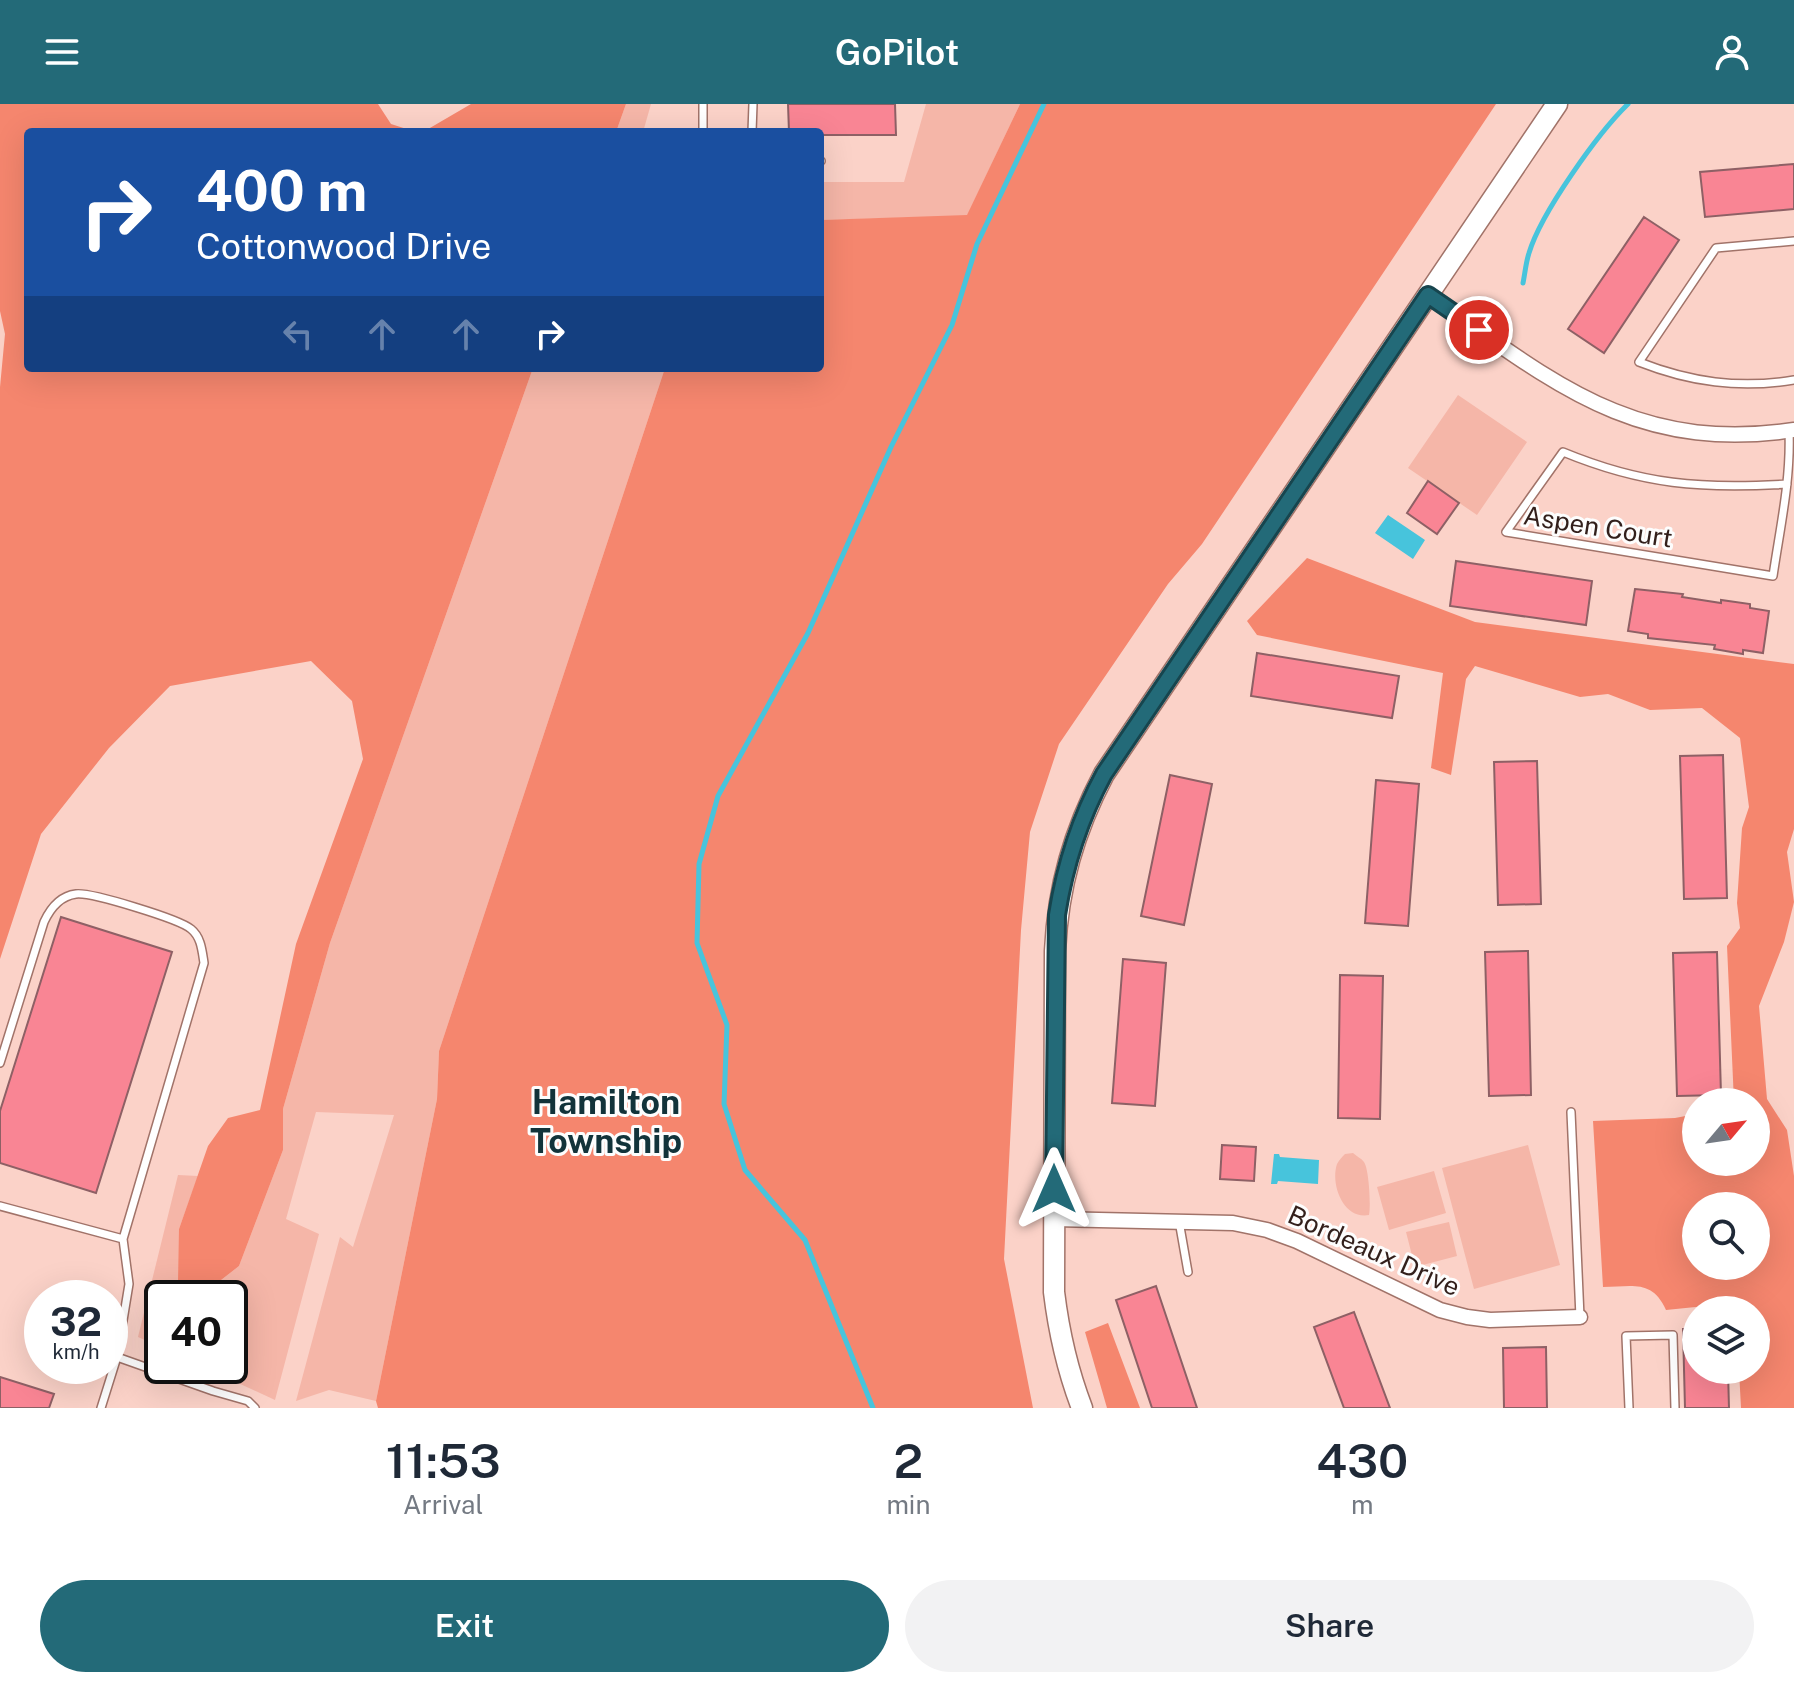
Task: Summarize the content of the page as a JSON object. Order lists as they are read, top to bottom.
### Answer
{
  "streets": {
    "street": ["Bordeaux Drive"],
    "lane": ["Aspen Court"]
  },
  "districts": ["Hamilton Township"],
  "north": "top right",
  "page": {
    "header": "GoPilot",
    "turn": ["400 m", "Cottonwood Drive"],
    "speed": "32 km/h",
    "limit": "40",
    "eta": [
      "11:53",
      "Arrival",
      "2",
      "min",
      "430",
      "m"
    ],
    "buttons": ["Exit", "Share"]
  }
}
